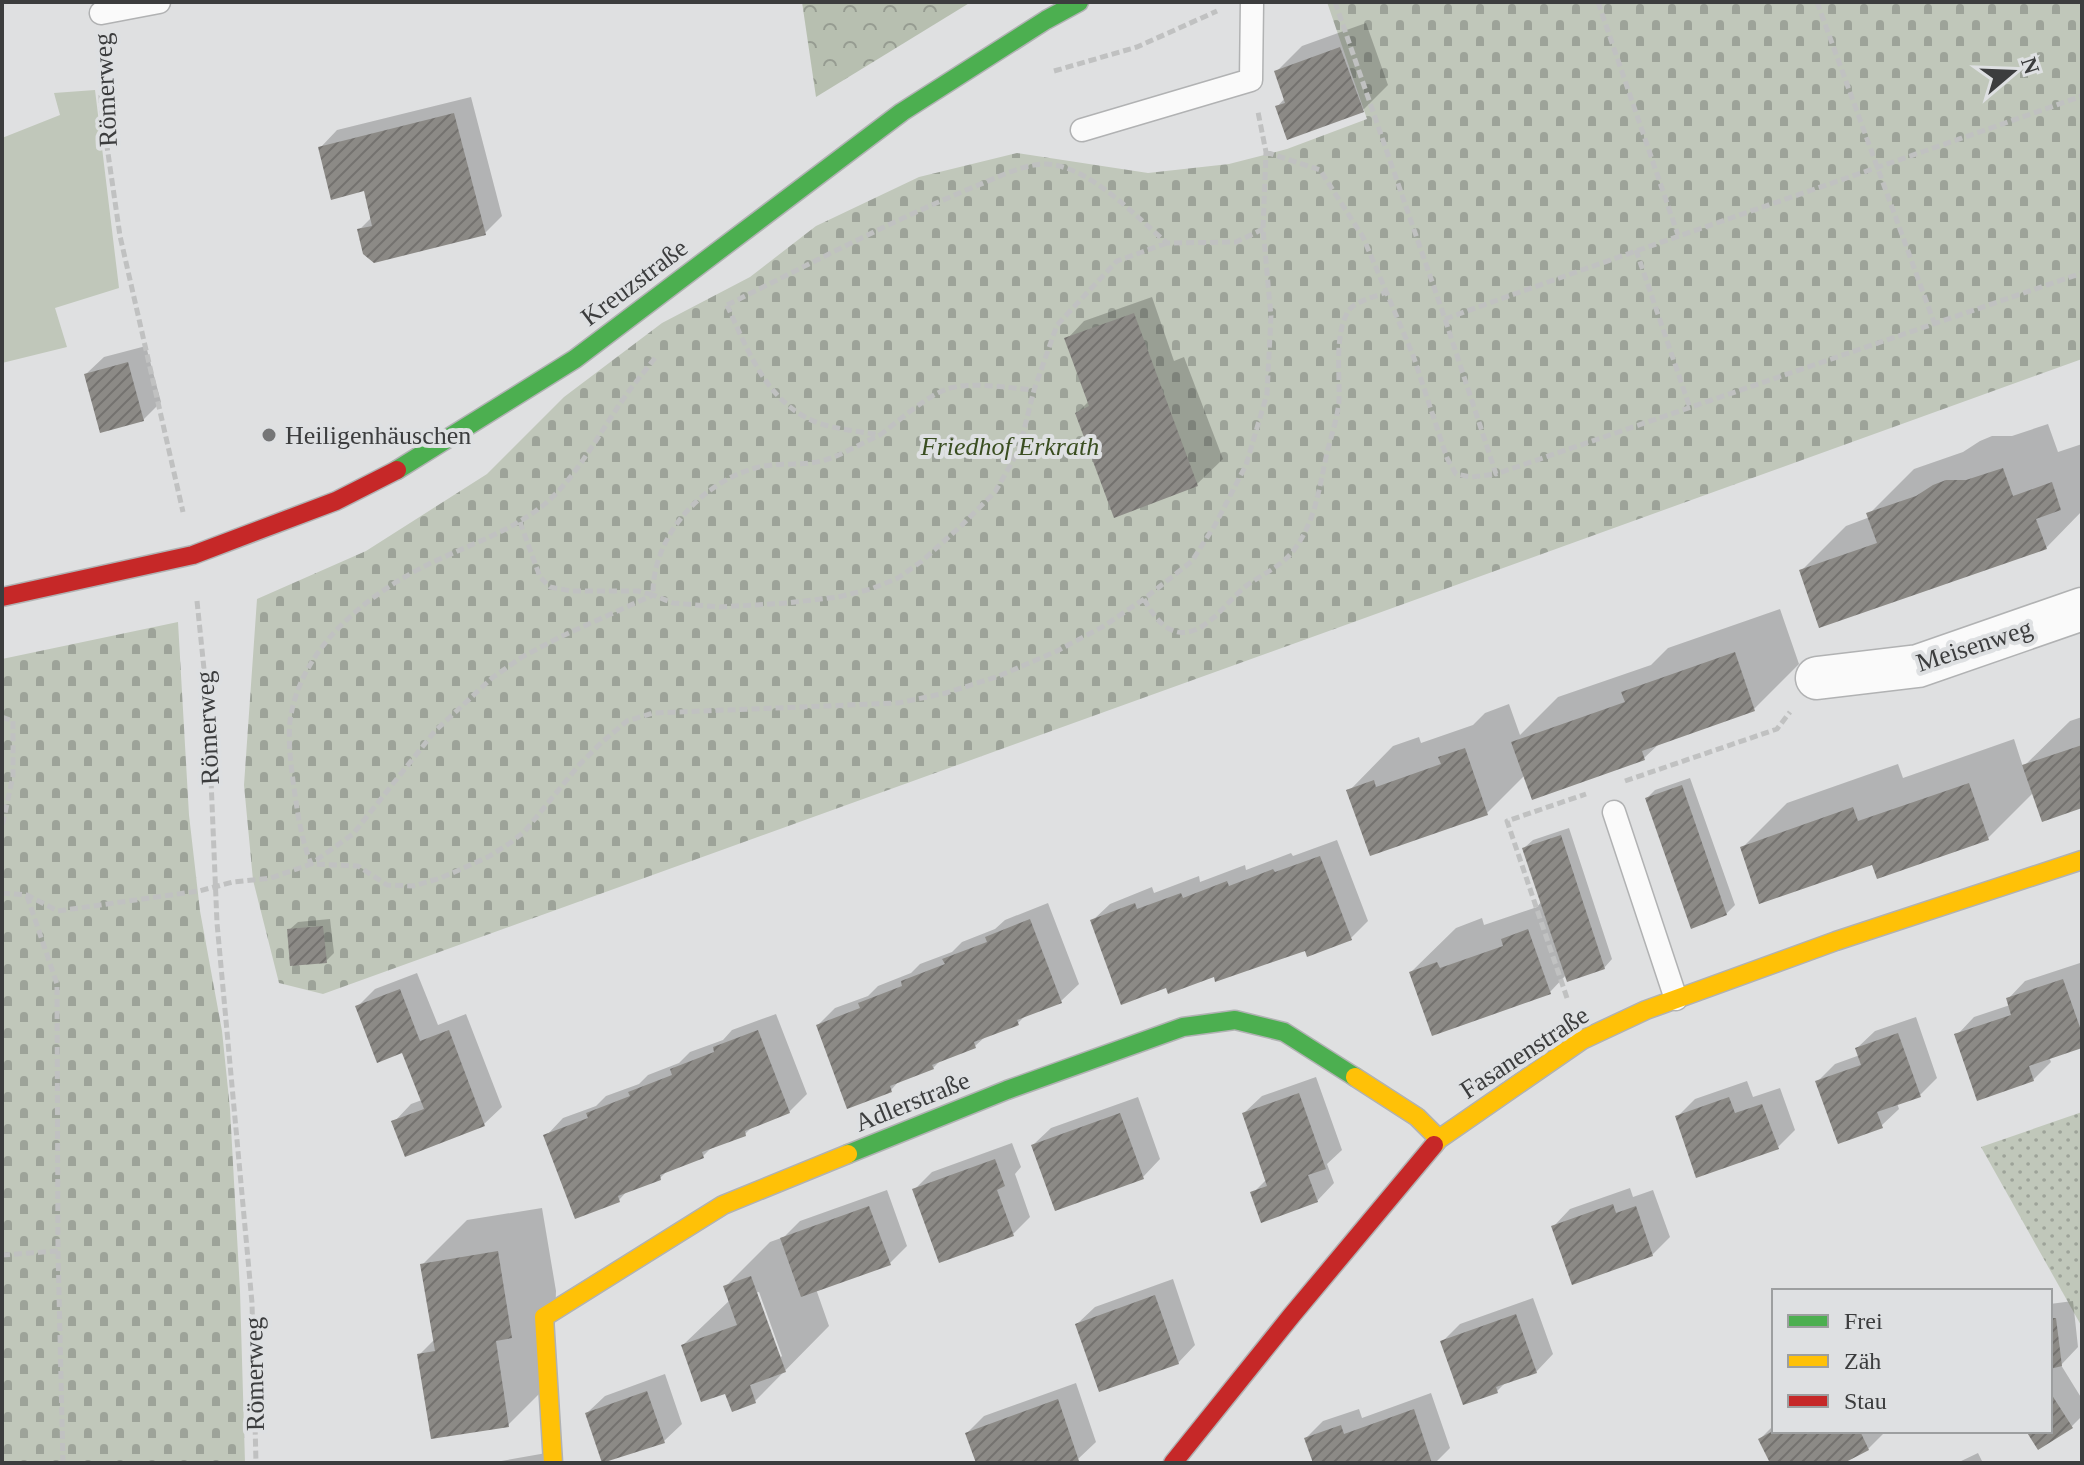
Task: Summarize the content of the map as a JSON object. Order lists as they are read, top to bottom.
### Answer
{
  "streets": {
    "street": [
      "Kreuzstraße",
      "Meisenweg",
      "Fasanenstraße",
      "Adlerstraße"
    ],
    "path": ["Römerweg"]
  },
  "crossings": [
    ["Römerweg", "Kreuzstraße"],
    ["Fasanenstraße", "Adlerstraße"]
  ],
  "parks": ["Friedhof Erkrath"],
  "places": ["Heiligenhäuschen"],
  "legend": ["Frei", "Zäh", "Stau"],
  "north": "right"
}
